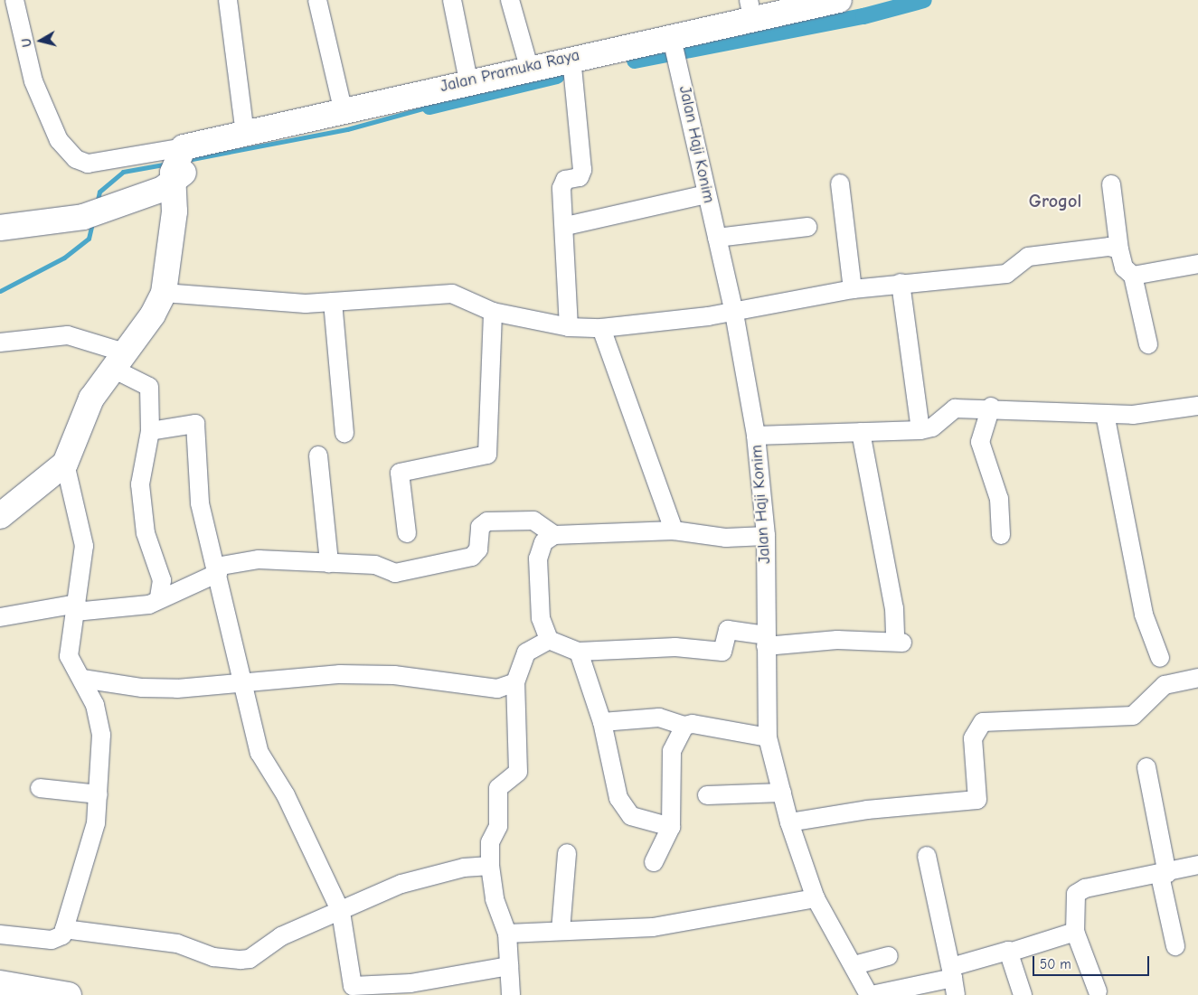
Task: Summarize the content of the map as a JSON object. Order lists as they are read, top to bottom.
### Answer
{
  "streets": {
    "main road": ["Jalan Pramuka Raya"],
    "street": ["Jalan Haji Konim"]
  },
  "crossings": [
    ["Jalan Pramuka Raya", "Jalan Haji Konim"]
  ],
  "districts": ["Grogol"],
  "scale_bar": "50 m",
  "north": "left"
}
